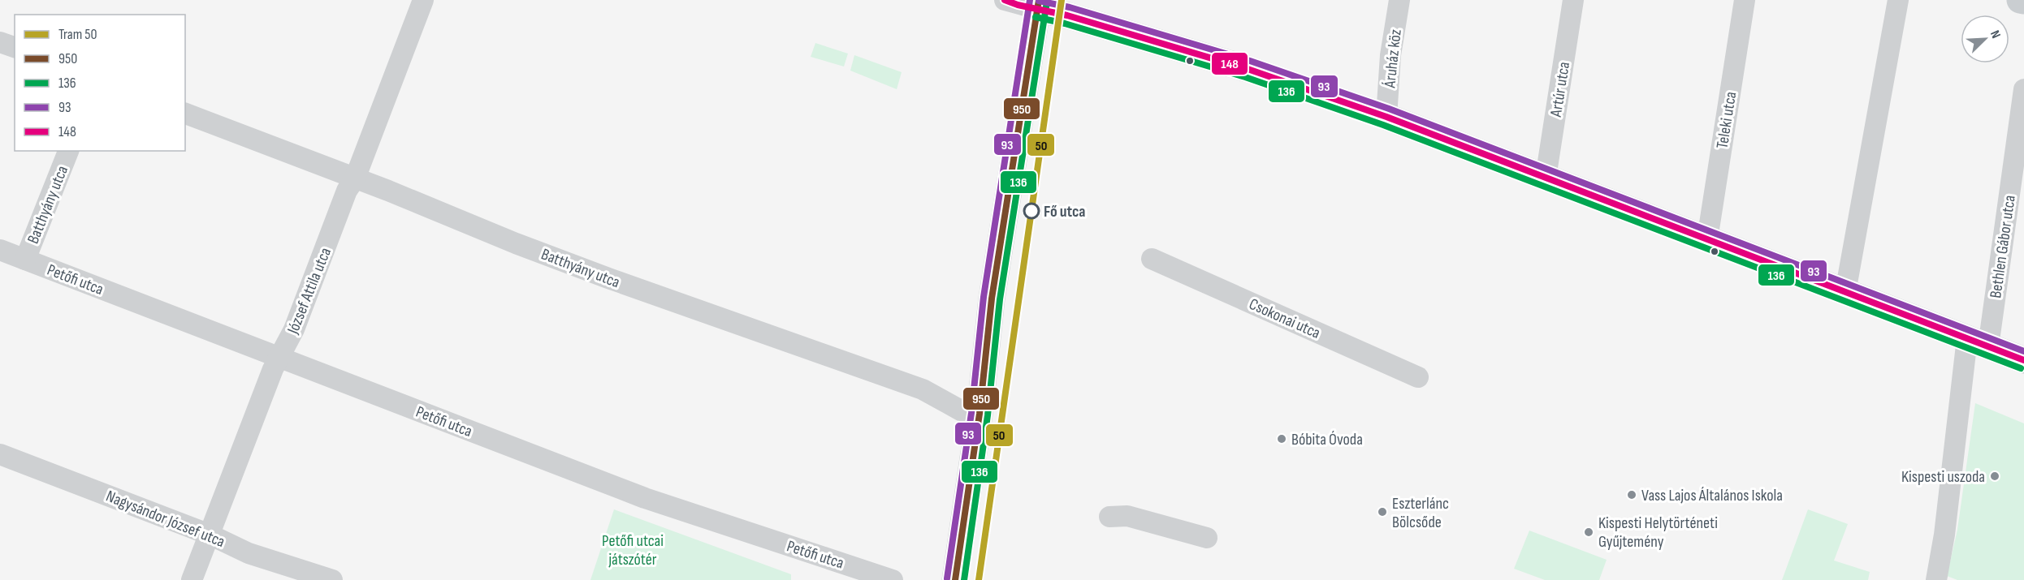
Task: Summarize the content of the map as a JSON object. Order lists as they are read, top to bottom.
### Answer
{
  "streets": {
    "street": [
      "Áruház köz",
      "Artúr utca",
      "Teleki utca",
      "Batthyány utca",
      "Bethlen Gábor utca",
      "Petőfi utca",
      "József Attila utca",
      "Csokonai utca",
      "Nagysándor József utca"
    ]
  },
  "crossings": [
    ["Batthyány utca", "Petőfi utca"],
    ["Batthyány utca", "József Attila utca"],
    ["Petőfi utca", "József Attila utca"],
    ["József Attila utca", "Nagysándor József utca"]
  ],
  "parks": ["Petőfi utcai játszótér"],
  "places": [
    "Fő utca",
    "Bóbita Óvoda",
    "Kispesti uszoda",
    "Vass Lajos Általános Iskola",
    "Eszterlánc Bölcsőde",
    "Kispesti Helytörténeti Gyűjtemény"
  ],
  "lines": [
    "tram line 50",
    "transit line 950",
    "transit line 93",
    "transit line 148",
    "transit line 136"
  ],
  "legend": [
    "Tram 50",
    "950",
    "136",
    "93",
    "148"
  ],
  "north": "top right"
}
